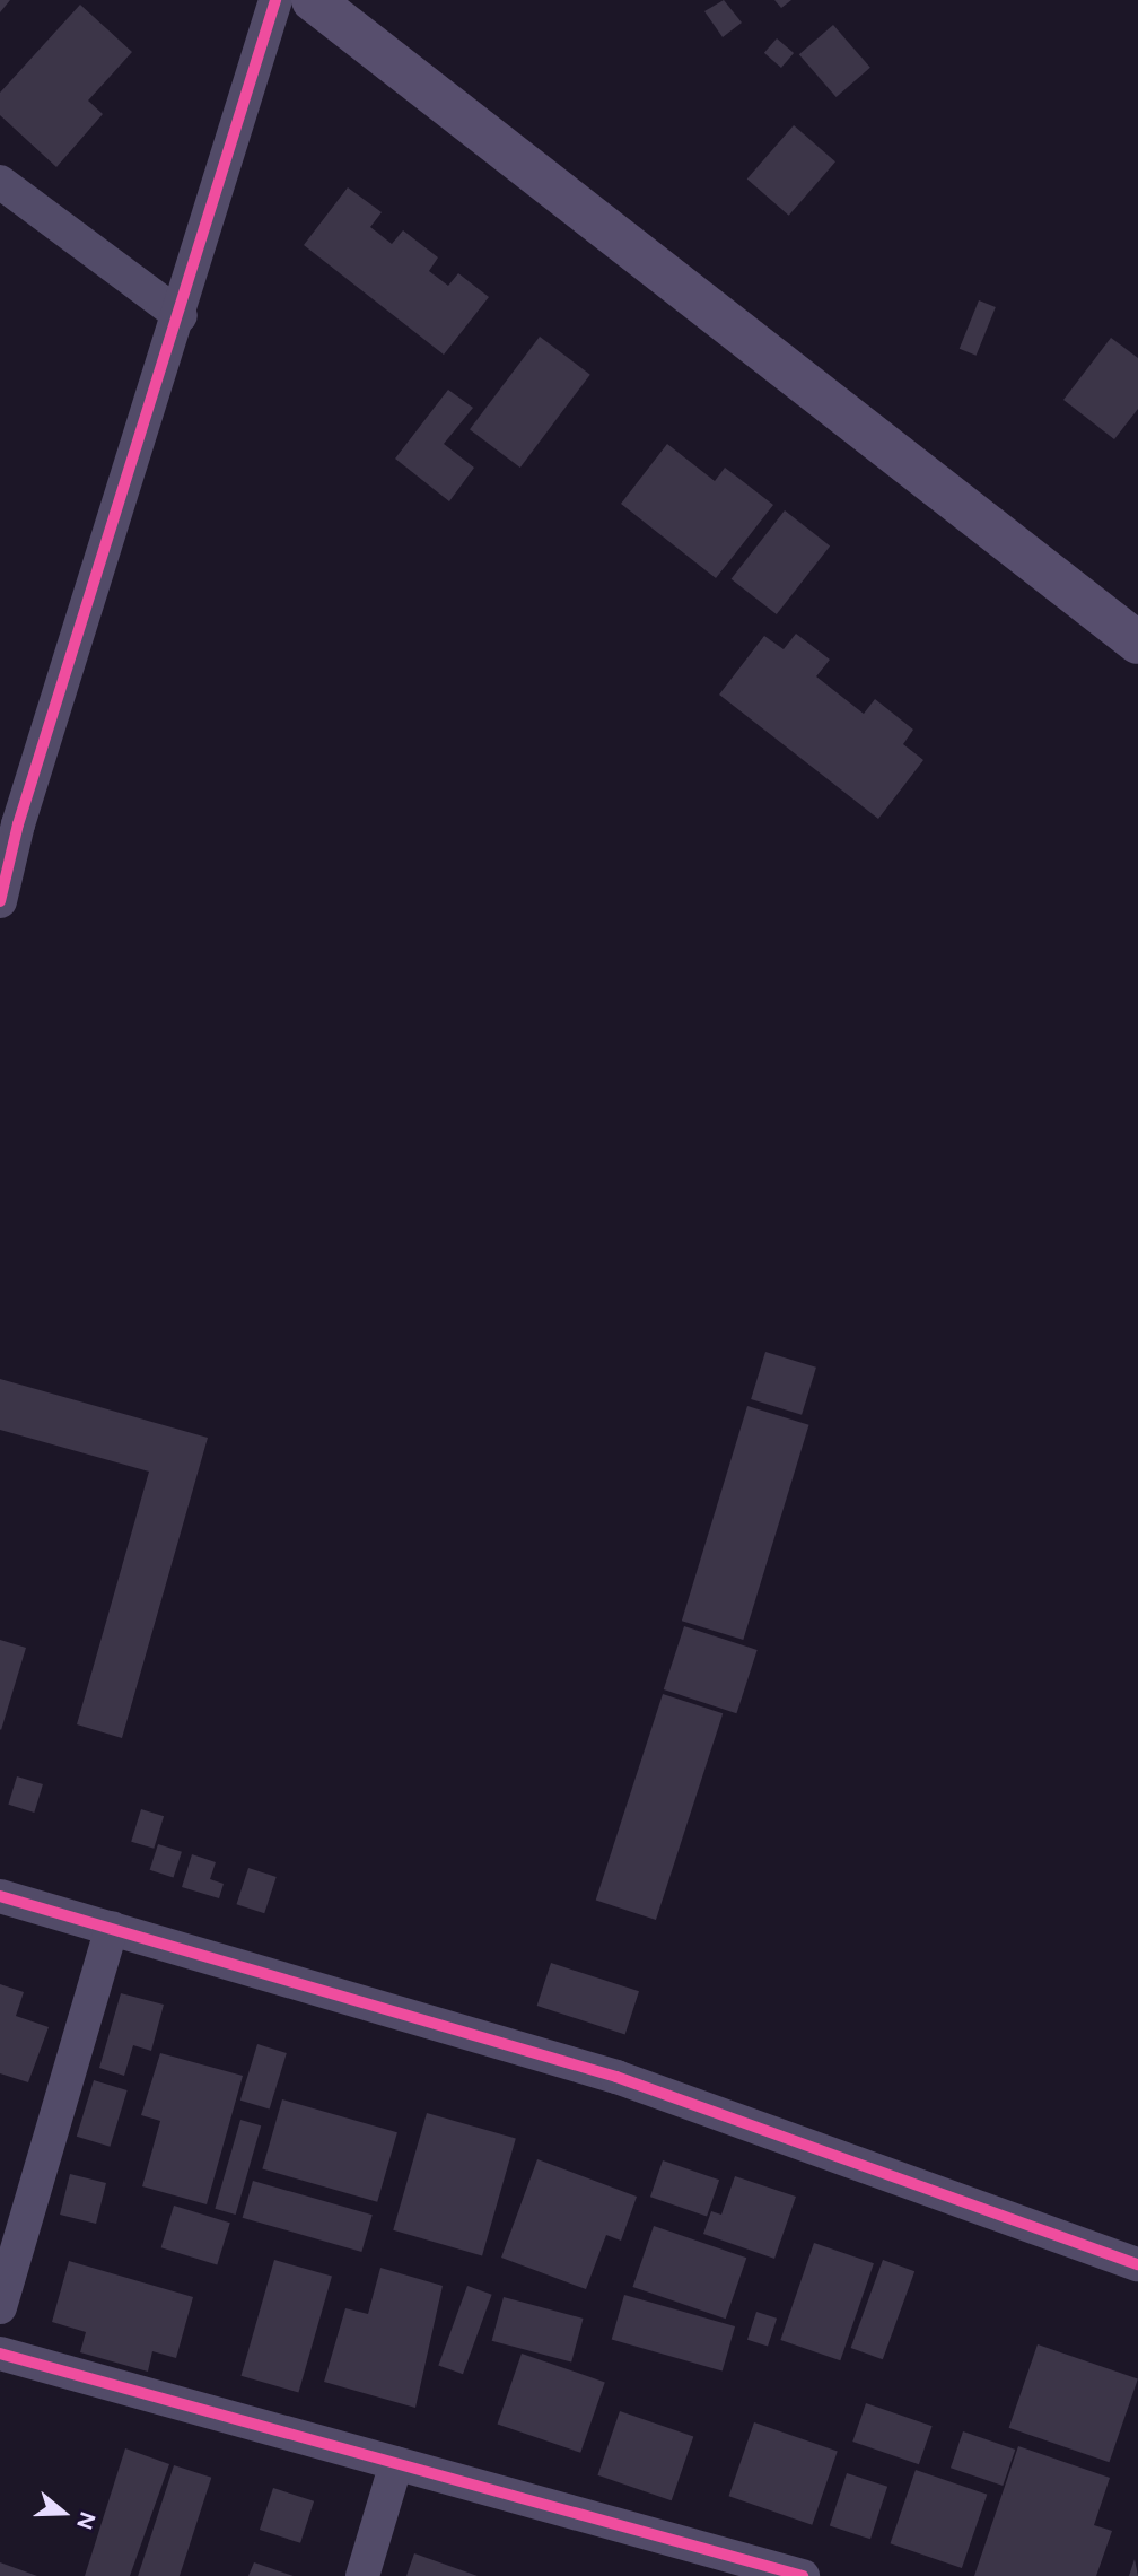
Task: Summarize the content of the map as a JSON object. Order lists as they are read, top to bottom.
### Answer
{
  "north": "right"
}
